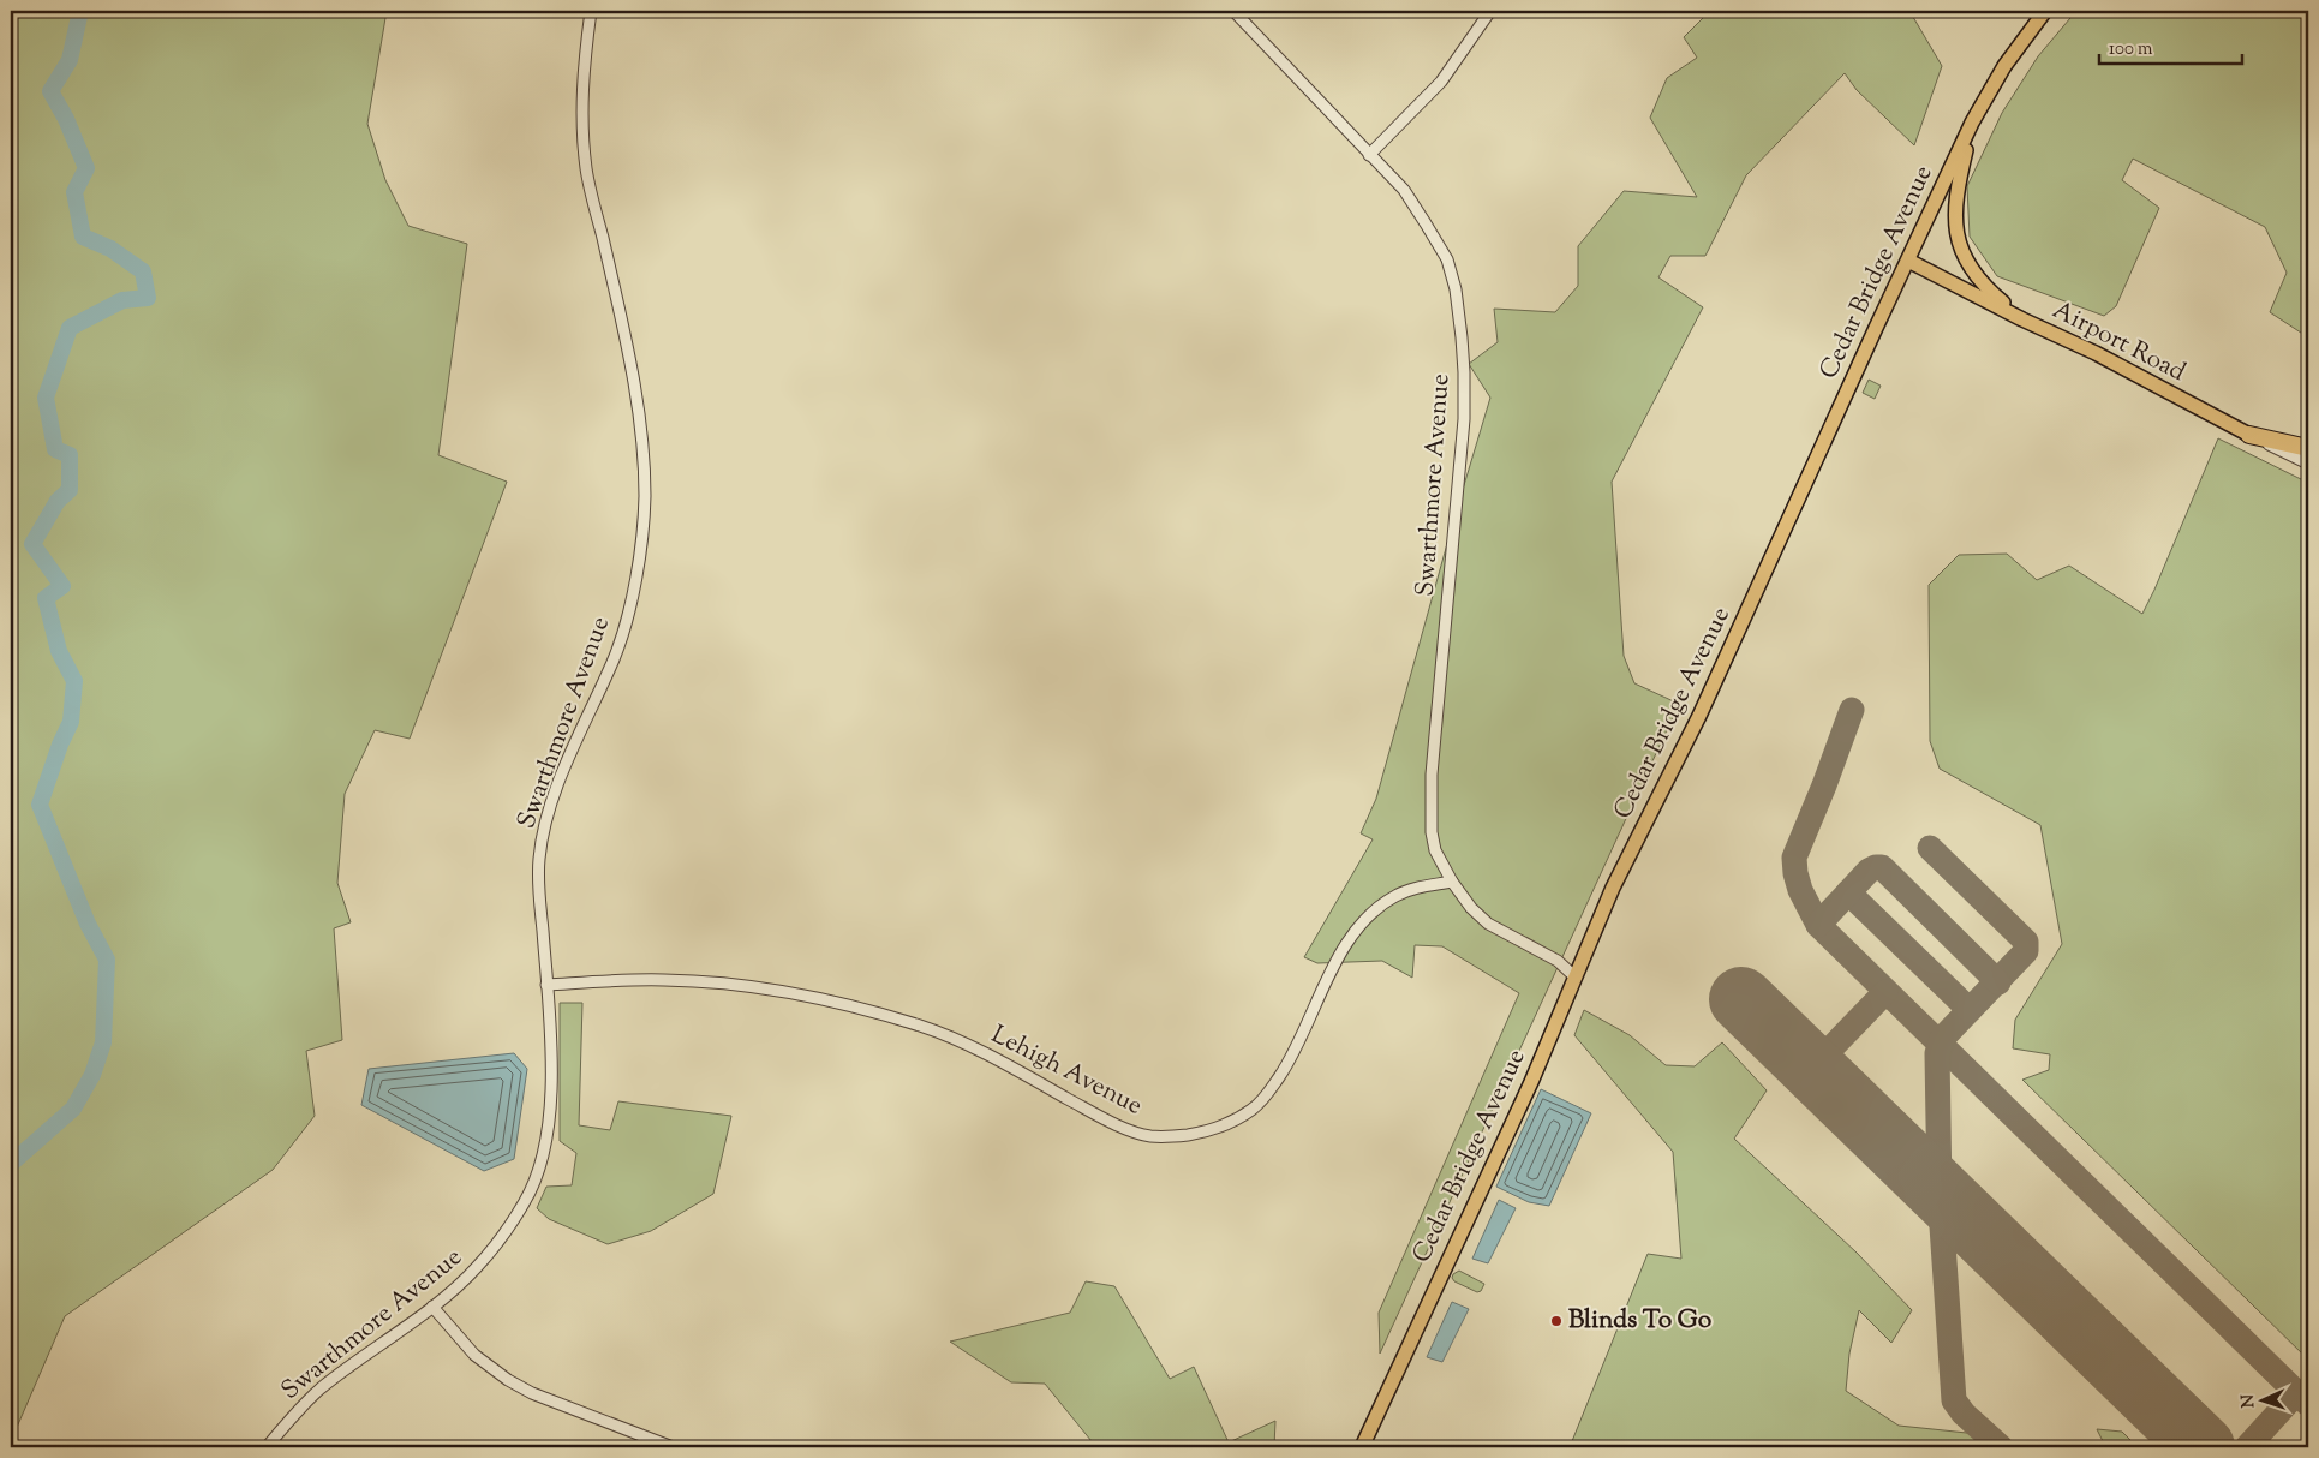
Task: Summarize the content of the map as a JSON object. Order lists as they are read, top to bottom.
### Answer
{
  "streets": {
    "main road": ["Cedar Bridge Avenue", "Airport Road"],
    "street": ["Swarthmore Avenue", "Lehigh Avenue"]
  },
  "crossings": [
    ["Cedar Bridge Avenue", "Airport Road"],
    ["Cedar Bridge Avenue", "Swarthmore Avenue"],
    ["Swarthmore Avenue", "Lehigh Avenue"]
  ],
  "places": ["Blinds To Go"],
  "scale_bar": "100 m",
  "north": "left"
}
